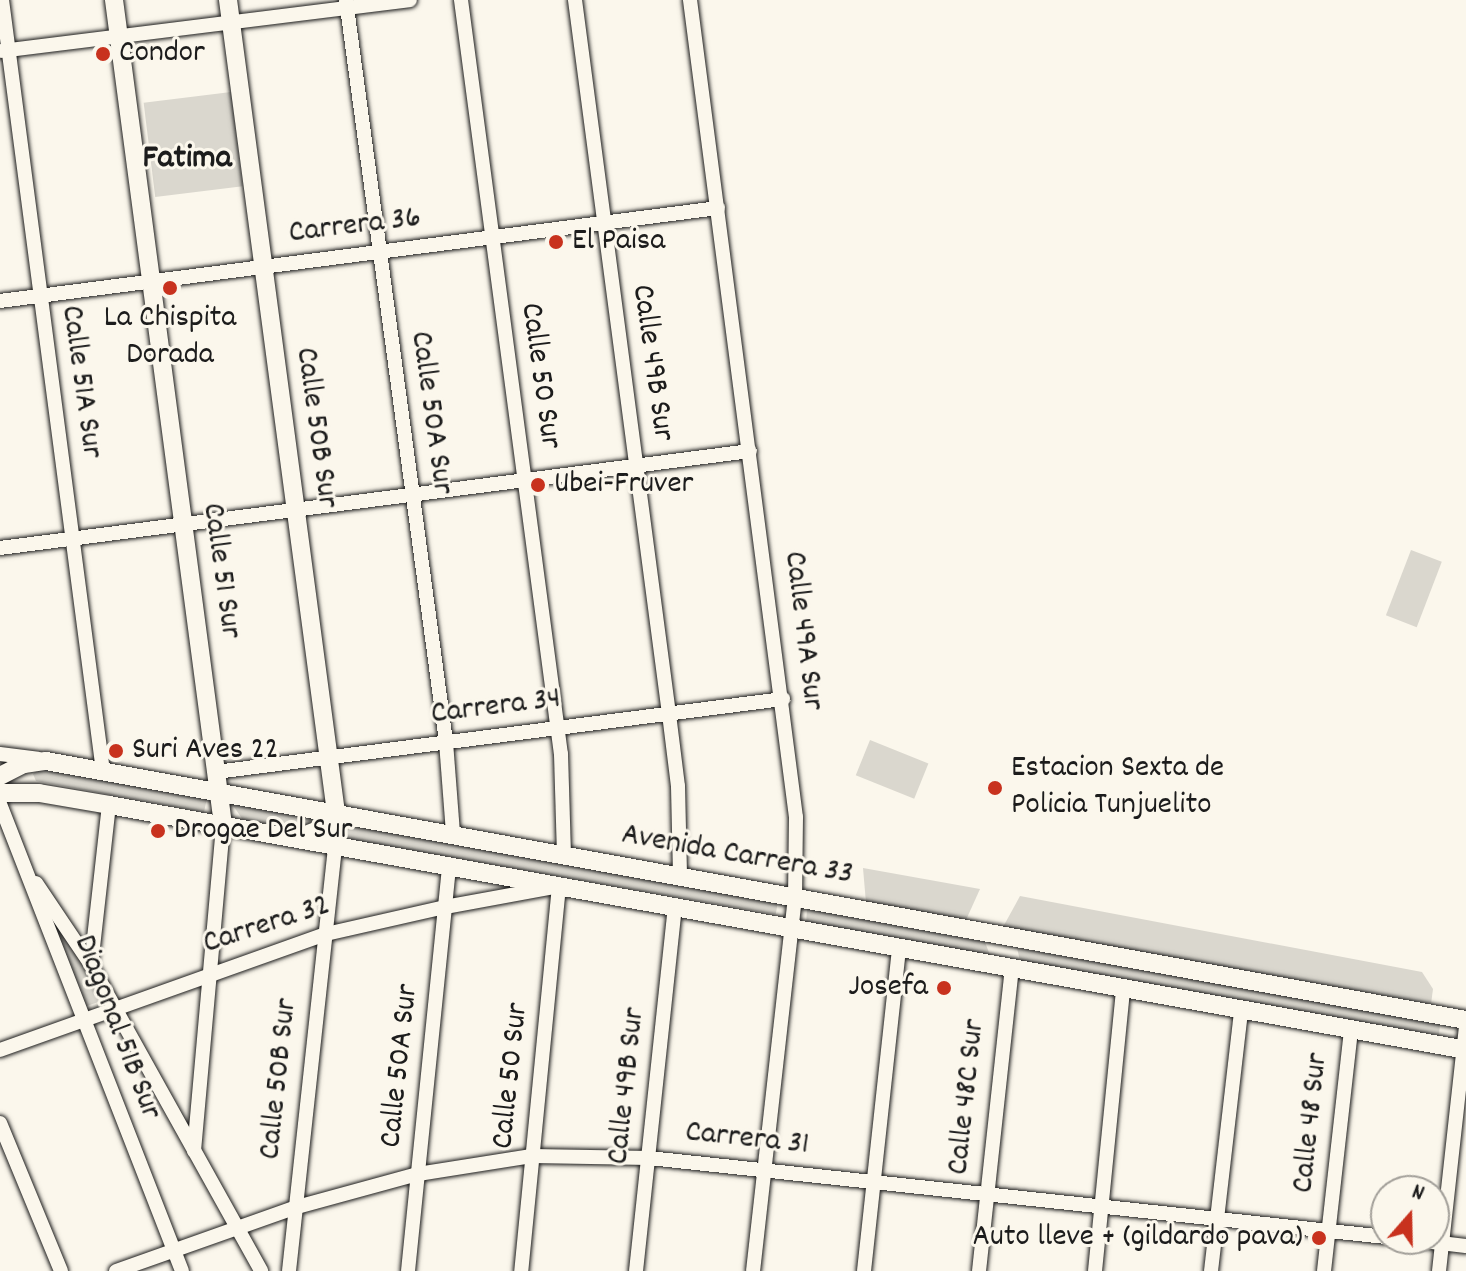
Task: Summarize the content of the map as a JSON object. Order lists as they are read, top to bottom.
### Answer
{
  "streets": {
    "main road": ["Calle 50B Sur", "Calle 51 Sur", "Avenida Carrera 33"],
    "street": [
      "Carrera 36",
      "Calle 49B Sur",
      "Calle 50 Sur",
      "Calle 51A Sur",
      "Calle 50A Sur",
      "Calle 49A Sur",
      "Carrera 34",
      "Carrera 32",
      "Diagonal 51B Sur",
      "Calle 48C Sur",
      "Calle 48 Sur",
      "Carrera 31"
    ]
  },
  "crossings": [
    ["Carrera 36", "Calle 49B Sur"],
    ["Carrera 36", "Calle 50 Sur"],
    ["Carrera 36", "Calle 51A Sur"],
    ["Carrera 36", "Calle 50A Sur"],
    ["Carrera 36", "Calle 50B Sur"],
    ["Carrera 36", "Calle 51 Sur"],
    ["Carrera 36", "Calle 49A Sur"],
    ["Calle 49B Sur", "Carrera 34"],
    ["Calle 49B Sur", "Avenida Carrera 33"],
    ["Calle 49B Sur", "Carrera 31"],
    ["Calle 50 Sur", "Carrera 34"],
    ["Calle 50 Sur", "Avenida Carrera 33"],
    ["Calle 50 Sur", "Carrera 32"],
    ["Calle 50 Sur", "Carrera 31"],
    ["Calle 51A Sur", "Avenida Carrera 33"],
    ["Calle 50A Sur", "Carrera 34"],
    ["Calle 50A Sur", "Avenida Carrera 33"],
    ["Calle 50A Sur", "Carrera 32"],
    ["Calle 50A Sur", "Carrera 31"],
    ["Calle 50B Sur", "Carrera 34"],
    ["Calle 50B Sur", "Avenida Carrera 33"],
    ["Calle 50B Sur", "Carrera 32"],
    ["Calle 50B Sur", "Carrera 31"],
    ["Calle 51 Sur", "Carrera 34"],
    ["Calle 51 Sur", "Avenida Carrera 33"],
    ["Calle 51 Sur", "Carrera 32"],
    ["Calle 49A Sur", "Carrera 34"],
    ["Calle 49A Sur", "Avenida Carrera 33"],
    ["Calle 49A Sur", "Carrera 31"],
    ["Avenida Carrera 33", "Carrera 32"],
    ["Avenida Carrera 33", "Calle 48C Sur"],
    ["Avenida Carrera 33", "Calle 48 Sur"],
    ["Carrera 32", "Diagonal 51B Sur"],
    ["Diagonal 51B Sur", "Carrera 31"],
    ["Calle 48C Sur", "Carrera 31"],
    ["Calle 48 Sur", "Carrera 31"]
  ],
  "districts": ["Fatima"],
  "places": [
    "Condor",
    "El Paisa",
    "La Chispita Dorada",
    "Ubei-Fruver",
    "Suri Aves 22",
    "Estacion Sexta de Policia Tunjuelito",
    "Drogae Del Sur",
    "Josefa",
    "Auto lleve + (gildardo pava)"
  ],
  "north": "top"
}
